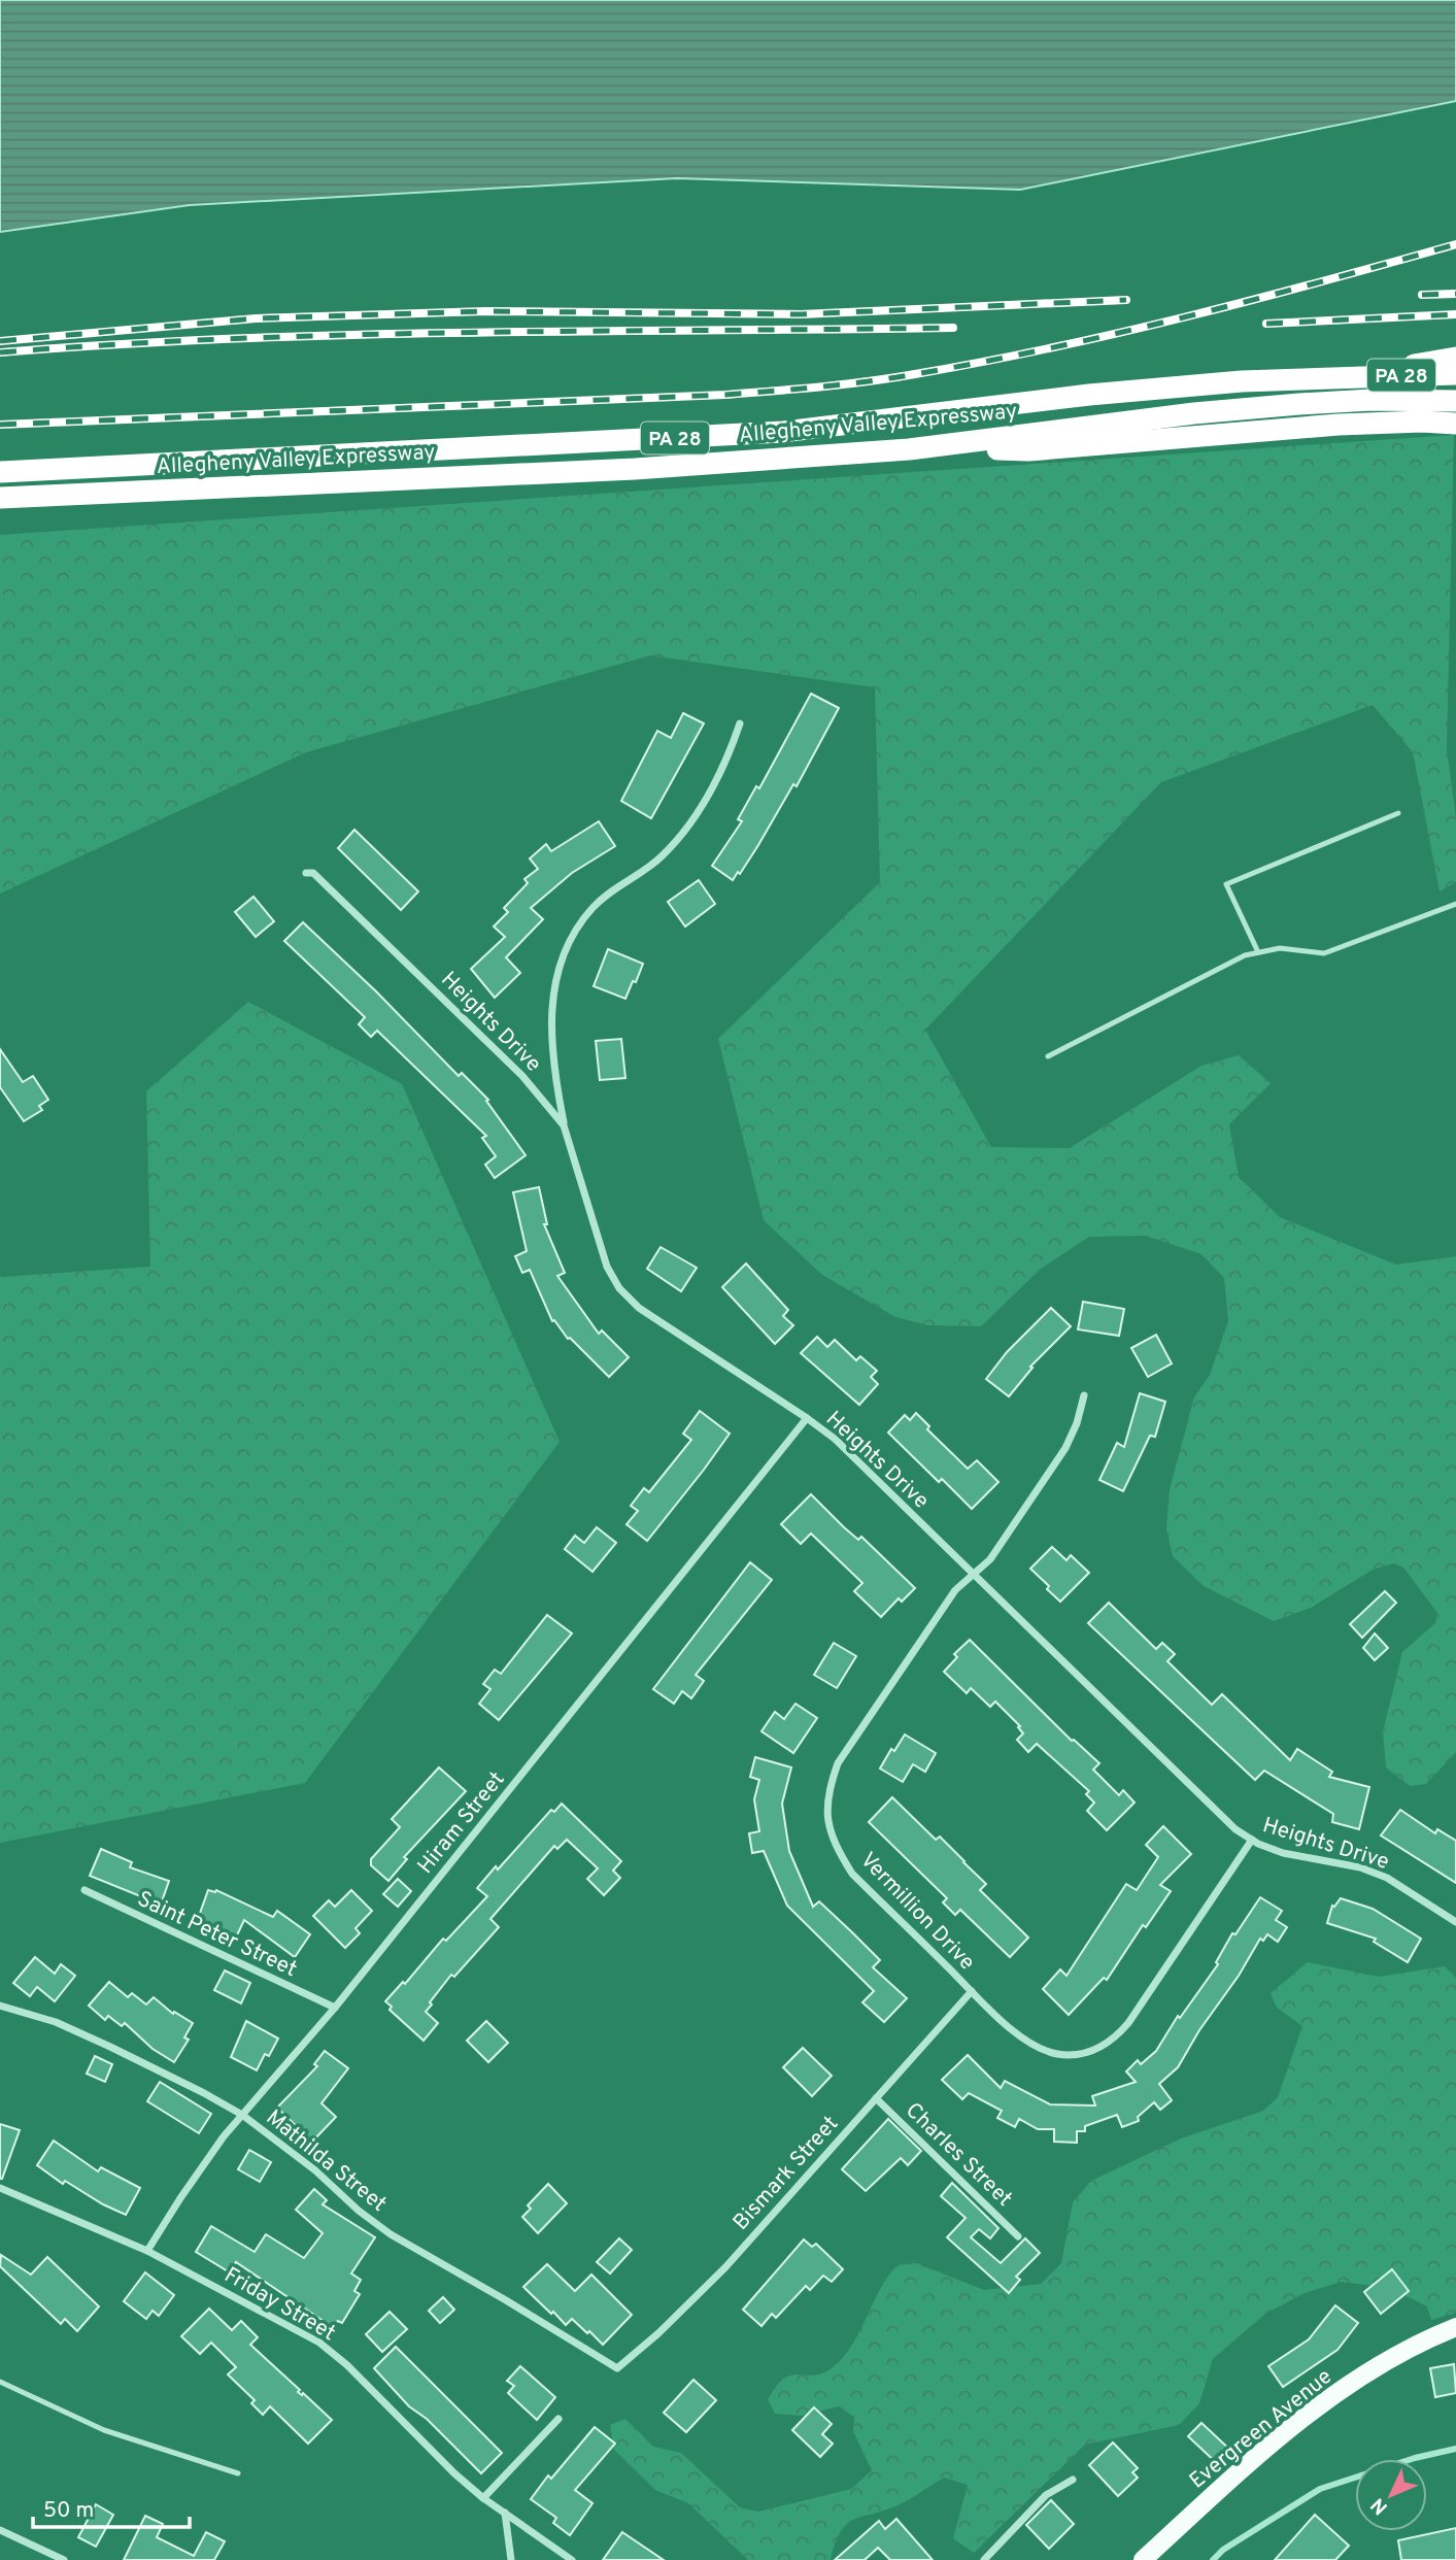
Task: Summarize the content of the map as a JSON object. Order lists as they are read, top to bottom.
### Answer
{
  "streets": {
    "highway": ["PA 28", "Allegheny Valley Expressway"],
    "main road": ["Evergreen Avenue"],
    "street": [
      "Heights Drive",
      "Hiram Street",
      "Vermillion Drive",
      "Saint Peter Street",
      "Charles Street",
      "Mathilda Street",
      "Bismark Street",
      "Friday Street"
    ]
  },
  "crossings": [
    ["Heights Drive", "Hiram Street"],
    ["Heights Drive", "Vermillion Drive"],
    ["Hiram Street", "Saint Peter Street"],
    ["Hiram Street", "Mathilda Street"],
    ["Hiram Street", "Friday Street"],
    ["Vermillion Drive", "Bismark Street"],
    ["Charles Street", "Bismark Street"],
    ["Mathilda Street", "Bismark Street"]
  ],
  "scale_bar": "50 m",
  "north": "bottom left"
}
